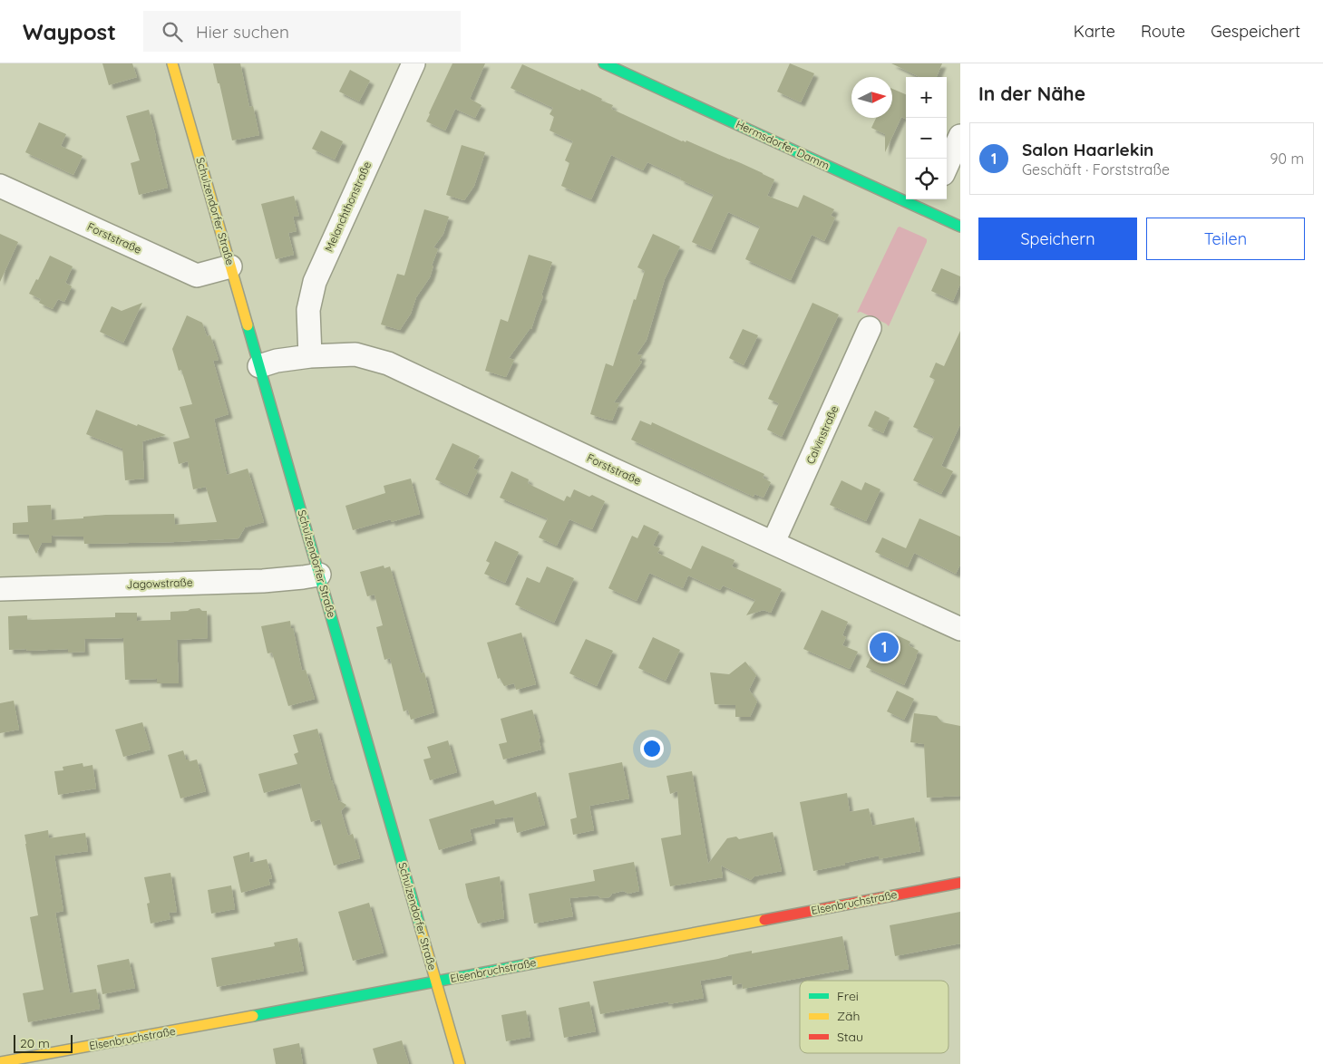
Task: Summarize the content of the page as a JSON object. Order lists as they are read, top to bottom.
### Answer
{
  "streets": {
    "street": [
      "Hermsdorfer Damm",
      "Melanchthonstraße",
      "Schulzendorfer Straße",
      "Forststraße",
      "Calvinstraße",
      "Jagowstraße",
      "Elsenbruchstraße"
    ]
  },
  "crossings": [
    ["Melanchthonstraße", "Forststraße"],
    ["Schulzendorfer Straße", "Forststraße"],
    ["Schulzendorfer Straße", "Jagowstraße"],
    ["Schulzendorfer Straße", "Elsenbruchstraße"],
    ["Forststraße", "Calvinstraße"]
  ],
  "legend": ["Frei", "Zäh", "Stau"],
  "scale_bar": "20 m",
  "north": "right",
  "page": {
    "header": "Waypost",
    "search": "Hier suchen",
    "nav": ["Karte", "Route", "Gespeichert"],
    "heading": "In der Nähe",
    "map_buttons": ["+", "−"],
    "list": [
      {
        "mark": "1",
        "name": "Salon Haarlekin",
        "note": "Geschäft · Forststraße",
        "value": "90 m"
      }
    ],
    "buttons": ["Speichern", "Teilen"],
    "pins": "1",
    "scale": "20 m"
  }
}
